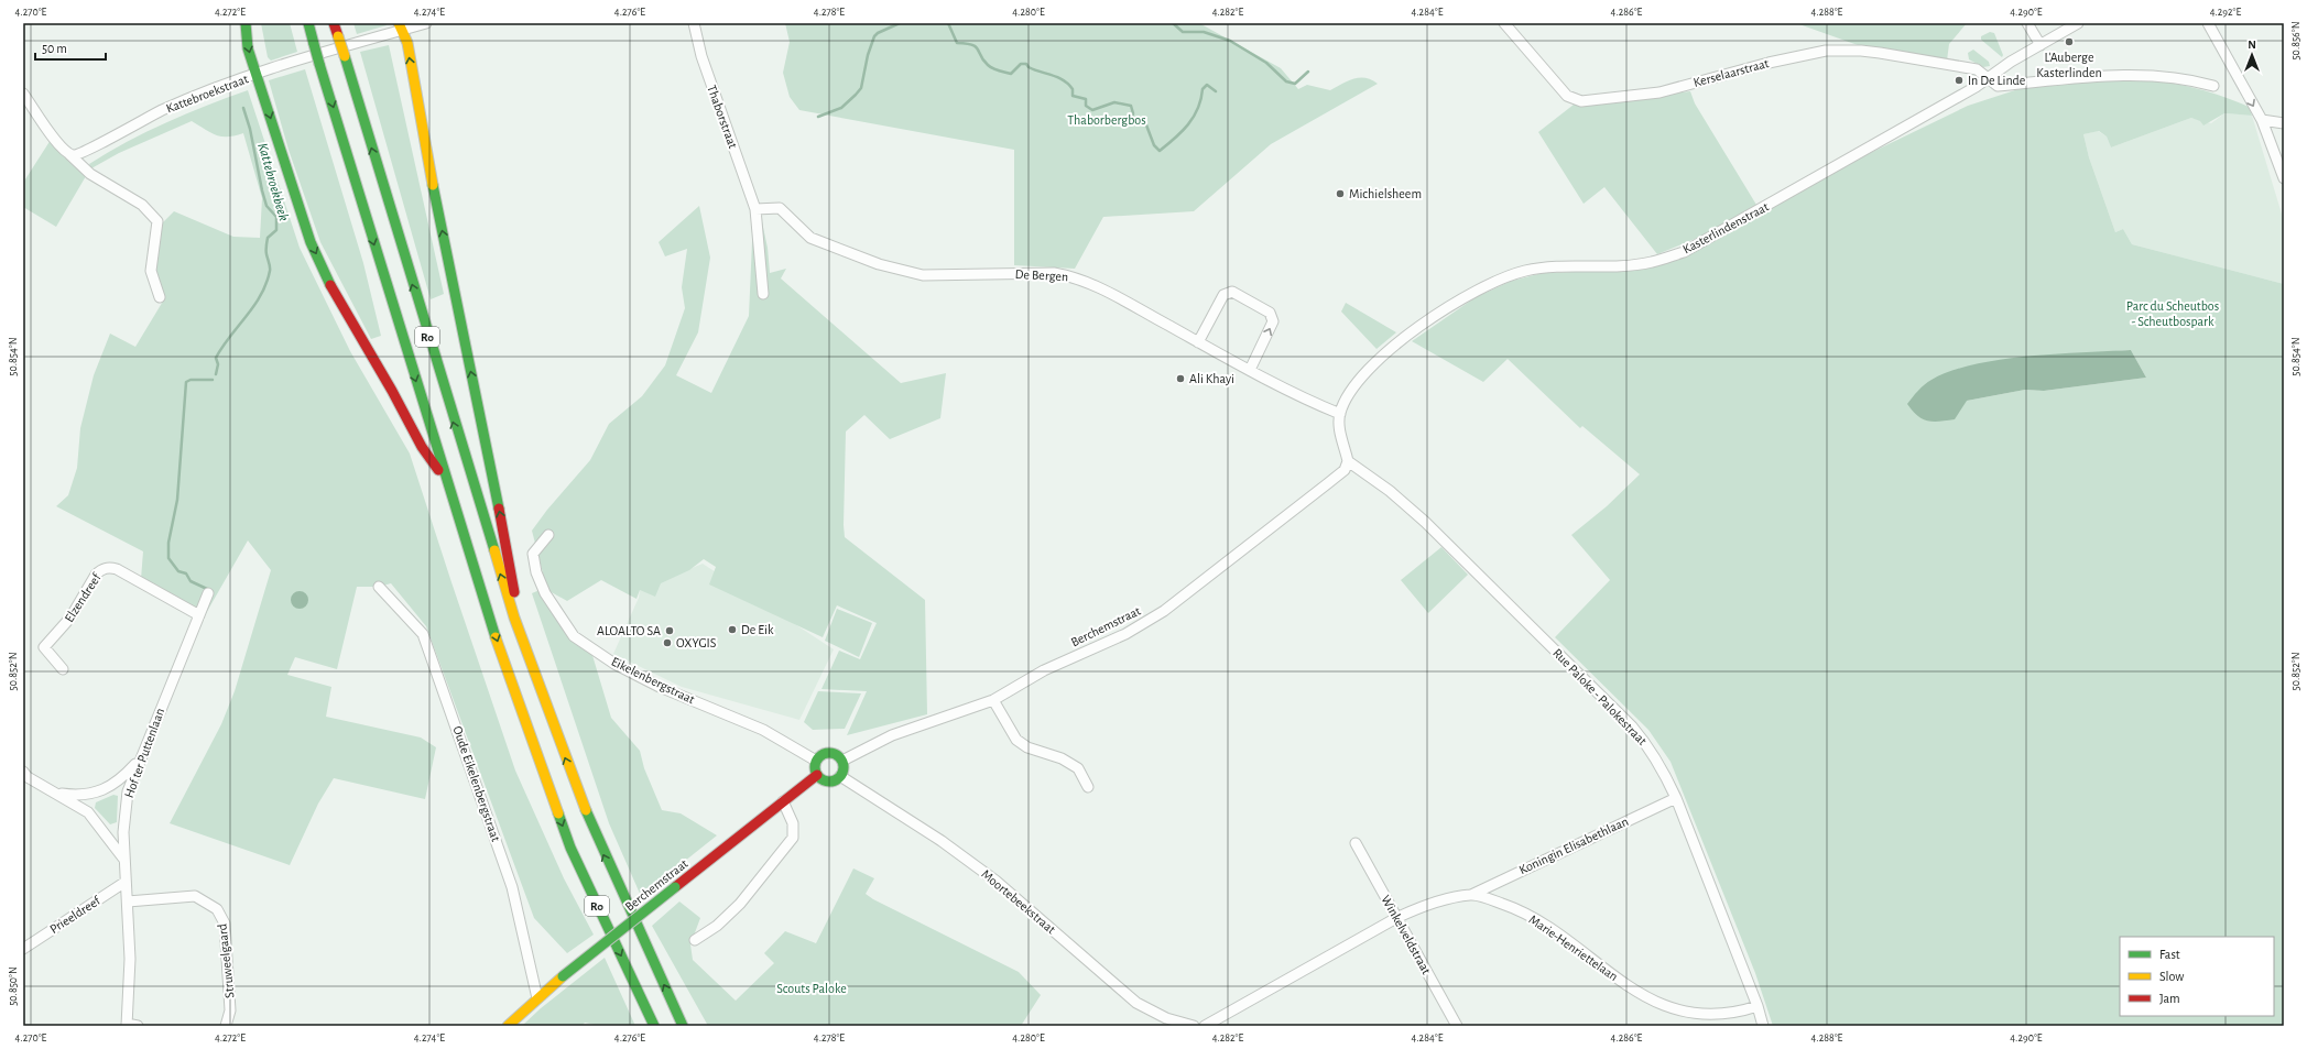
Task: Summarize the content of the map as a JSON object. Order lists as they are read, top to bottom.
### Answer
{
  "streets": {
    "main road": ["R0", "Berchemstraat"],
    "street": [
      "Kerselaarstraat",
      "Kattebroekstraat",
      "Thaborstraat",
      "Kasterlindenstraat",
      "De Bergen",
      "Elzendreef",
      "Eikelenbergstraat",
      "Rue Paloke - Palokestraat",
      "Hof ter Puttenlaan",
      "Oude Eikelenbergstraat",
      "Koningin Elisabethlaan",
      "Moortebeekstraat",
      "Prieeldreef",
      "Winkelveldstraat",
      "Marie-Henriettelaan",
      "Struweelgaard"
    ]
  },
  "crossings": [
    ["Kerselaarstraat", "Kasterlindenstraat"],
    ["Thaborstraat", "De Bergen"],
    ["Kasterlindenstraat", "De Bergen"],
    ["Elzendreef", "Hof ter Puttenlaan"],
    ["Berchemstraat", "Eikelenbergstraat"],
    ["Berchemstraat", "Rue Paloke - Palokestraat"],
    ["Berchemstraat", "Oude Eikelenbergstraat"],
    ["Berchemstraat", "Moortebeekstraat"],
    ["Eikelenbergstraat", "Moortebeekstraat"],
    ["Rue Paloke - Palokestraat", "Koningin Elisabethlaan"],
    ["Rue Paloke - Palokestraat", "Marie-Henriettelaan"],
    ["Hof ter Puttenlaan", "Prieeldreef"],
    ["Hof ter Puttenlaan", "Struweelgaard"],
    ["Koningin Elisabethlaan", "Marie-Henriettelaan"],
    ["Winkelveldstraat", "Marie-Henriettelaan"]
  ],
  "water": ["Kattebroekbeek"],
  "parks": ["Thaborbergbos", "Parc du Scheutbos - Scheutbospark", "Scouts Paloke"],
  "places": [
    "L'Auberge Kasterlinden",
    "In De Linde",
    "Michielsheem",
    "Ali Khayi",
    "De Eik",
    "ALOALTO SA",
    "OXYGIS"
  ],
  "legend": ["Fast", "Slow", "Jam"],
  "scale_bar": "50 m",
  "north": "top",
  "coordinates": [
    "4.270°E",
    "4.272°E",
    "4.274°E",
    "4.276°E",
    "4.278°E",
    "4.280°E",
    "4.282°E",
    "4.284°E",
    "4.286°E",
    "4.288°E",
    "4.290°E",
    "4.292°E",
    "50.856°N",
    "50.854°N",
    "50.852°N",
    "50.850°N"
  ]
}
